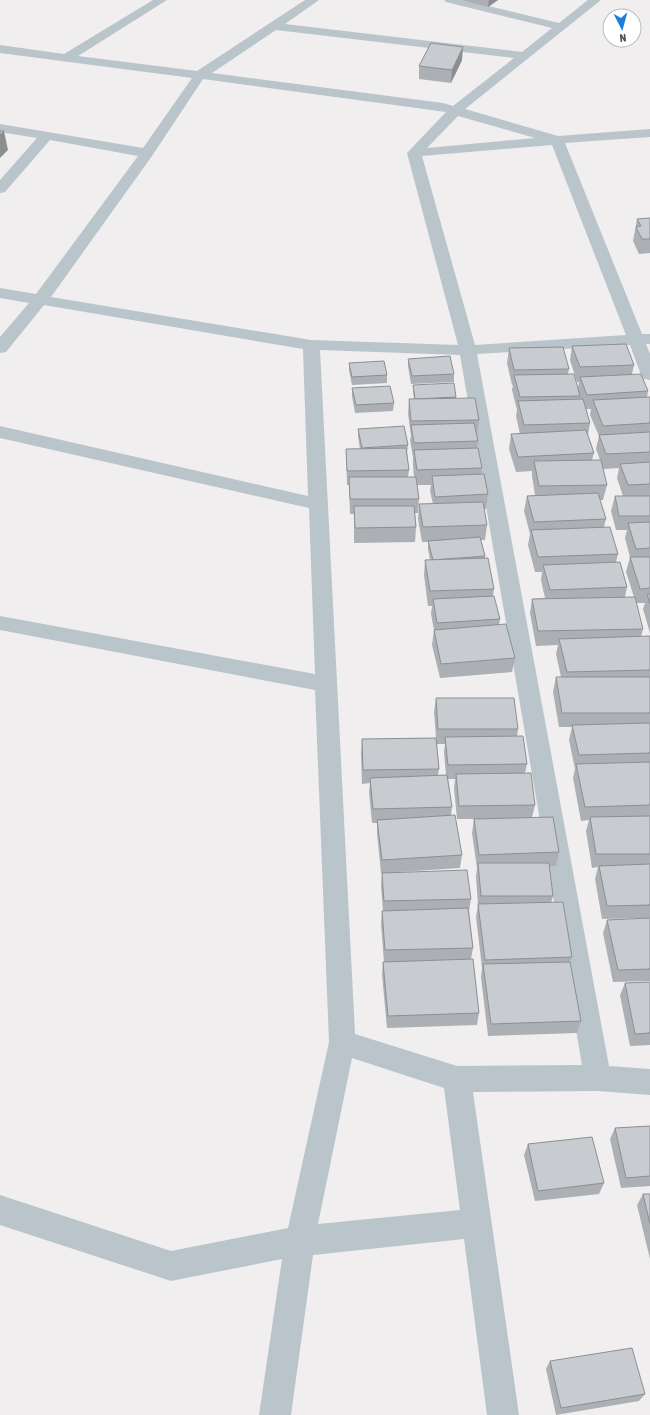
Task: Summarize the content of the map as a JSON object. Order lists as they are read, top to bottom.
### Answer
{
  "north": "bottom"
}
